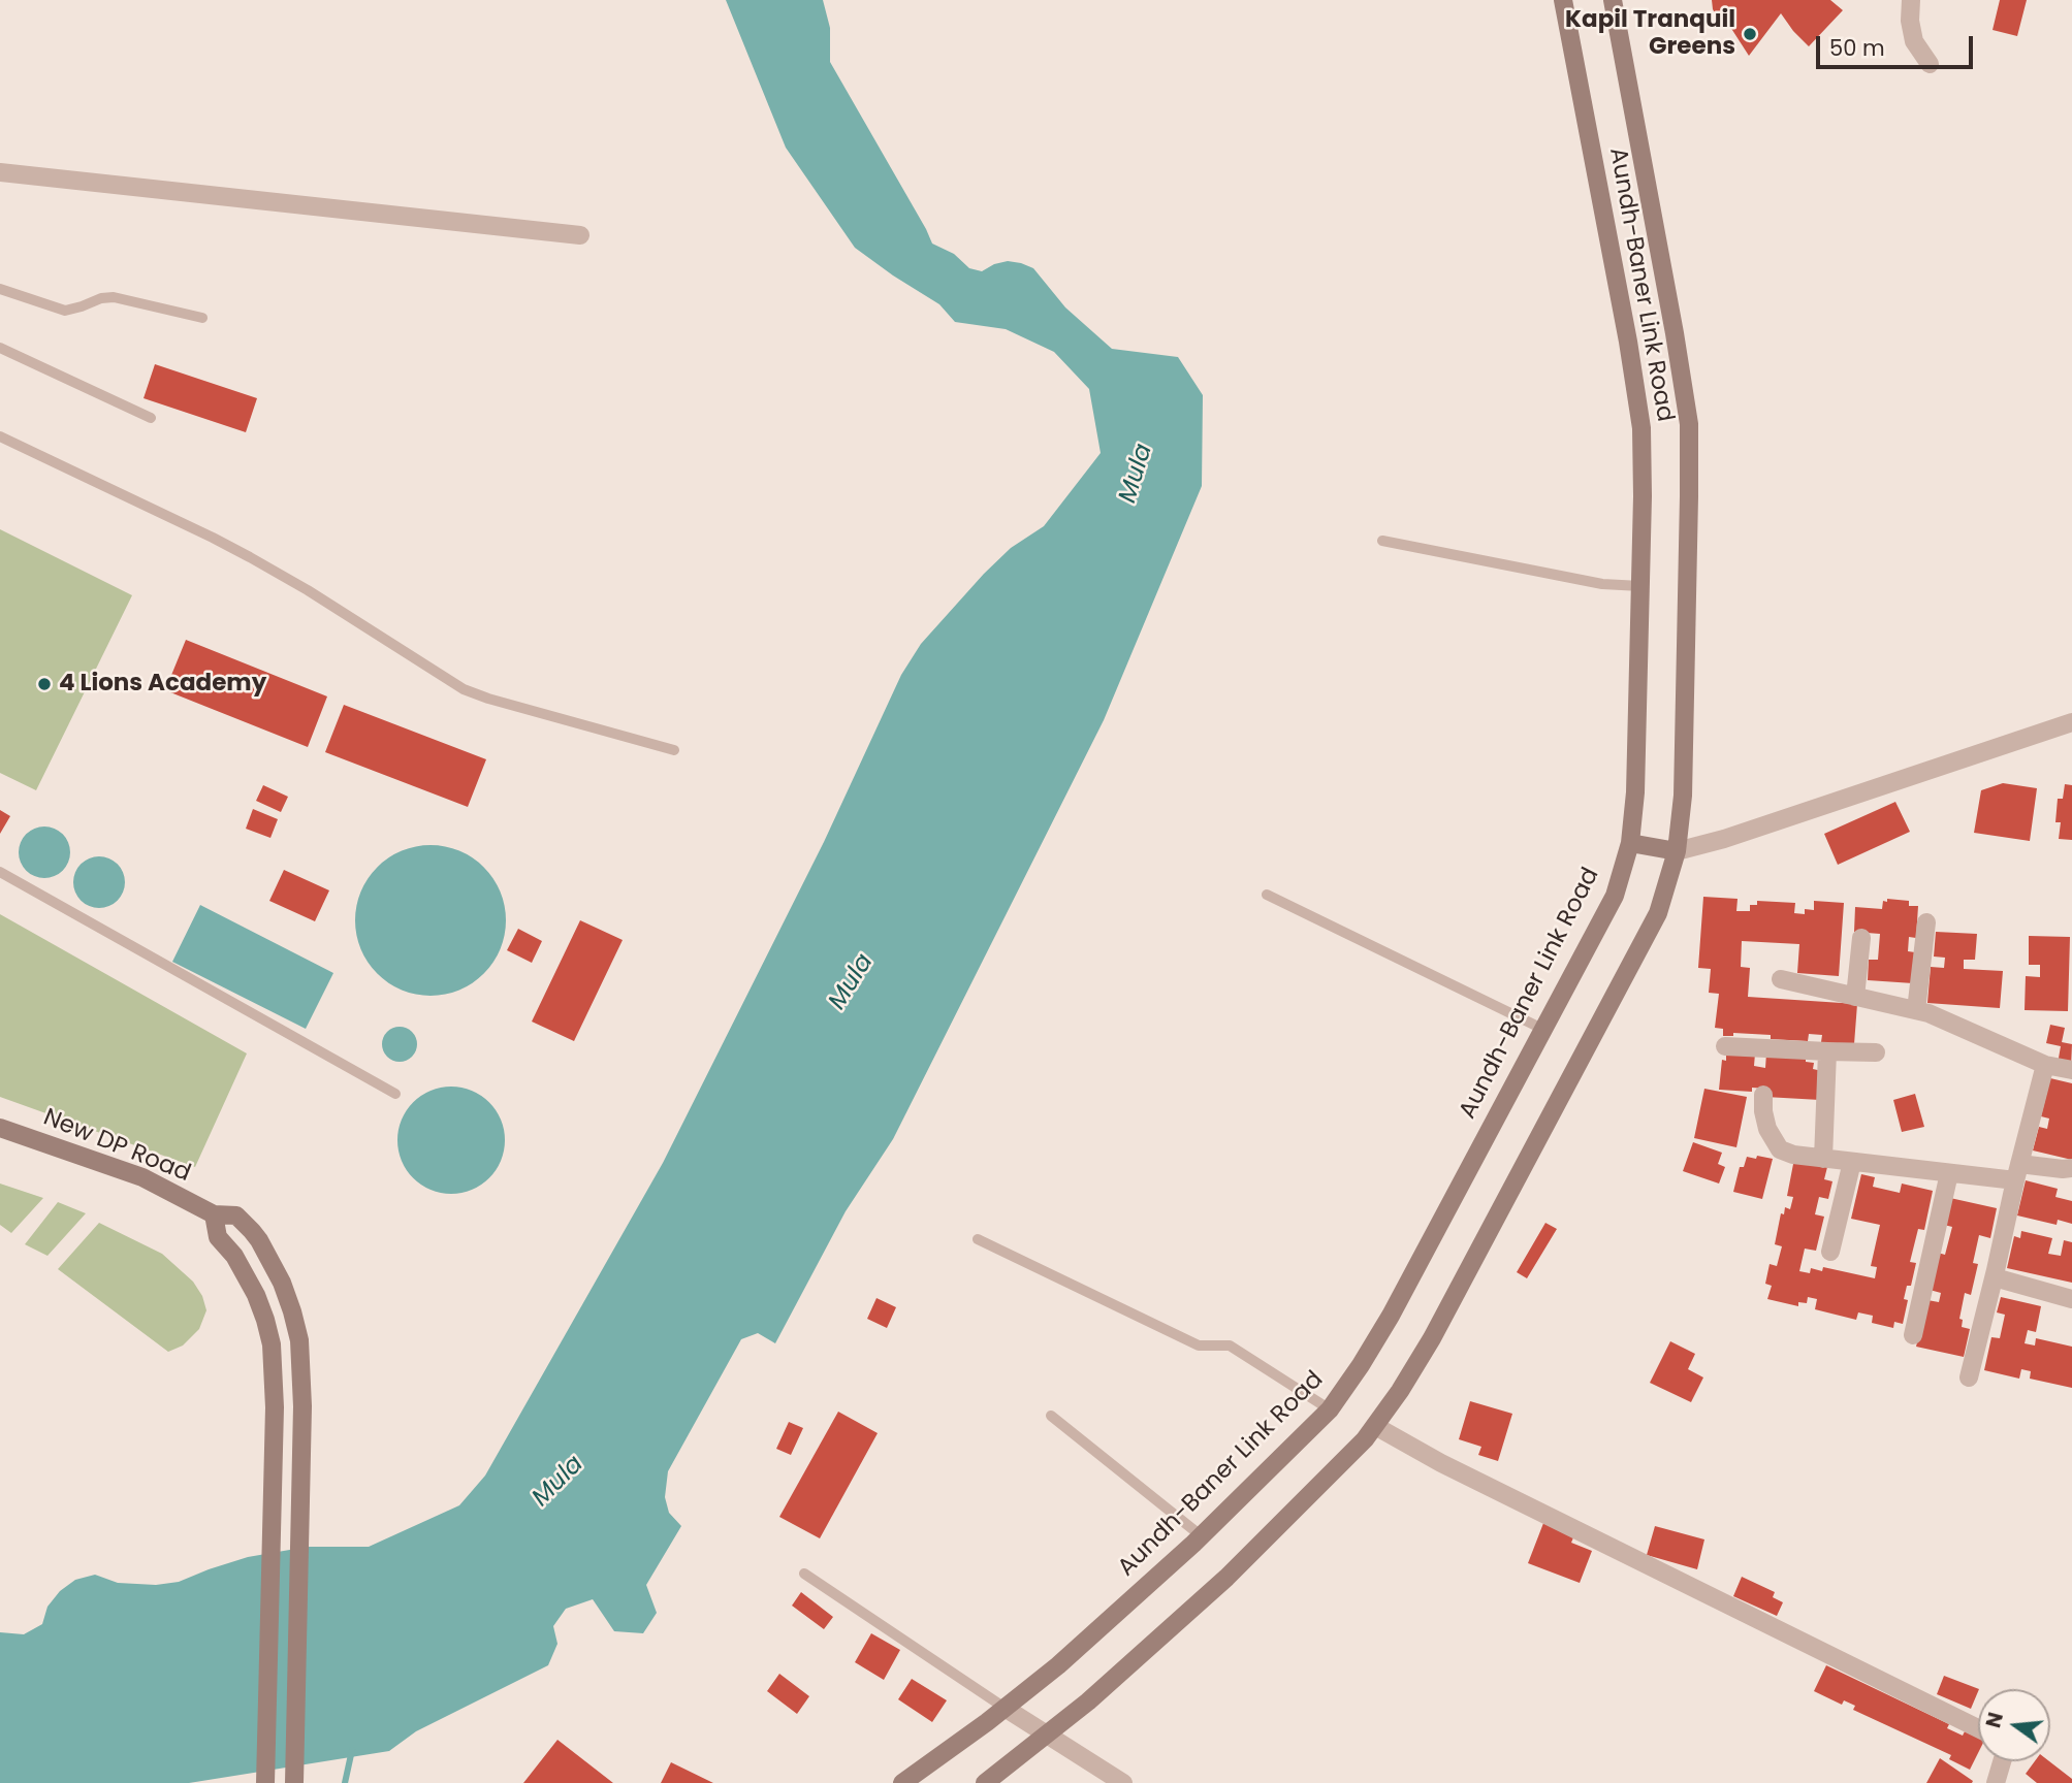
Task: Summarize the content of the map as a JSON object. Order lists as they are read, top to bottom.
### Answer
{
  "streets": {
    "main road": ["Aundh-Baner Link Road", "New DP Road"]
  },
  "water": ["Mula"],
  "places": ["Kapil Tranquil Greens", "4 Lions Academy"],
  "scale_bar": "50 m",
  "north": "left"
}
